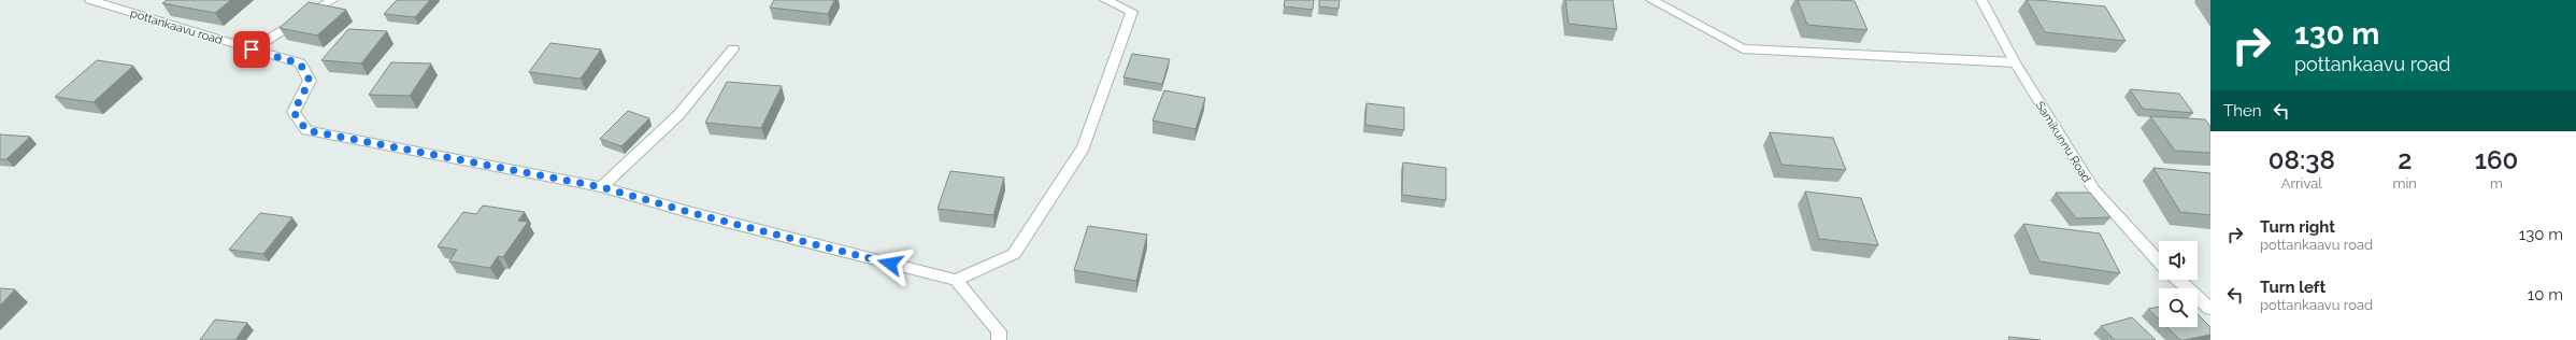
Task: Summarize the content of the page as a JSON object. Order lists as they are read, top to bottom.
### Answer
{
  "streets": {
    "street": ["pottankaavu road", "Samikunnu Road"]
  },
  "page": {
    "turn": ["130 m", "pottankaavu road"],
    "then": "Then",
    "eta": [
      "08:38",
      "Arrival",
      "2",
      "min",
      "160",
      "m"
    ],
    "list": [
      {
        "name": "Turn right",
        "note": "pottankaavu road",
        "value": "130 m"
      },
      {
        "name": "Turn left",
        "note": "pottankaavu road",
        "value": "10 m"
      }
    ]
  }
}
